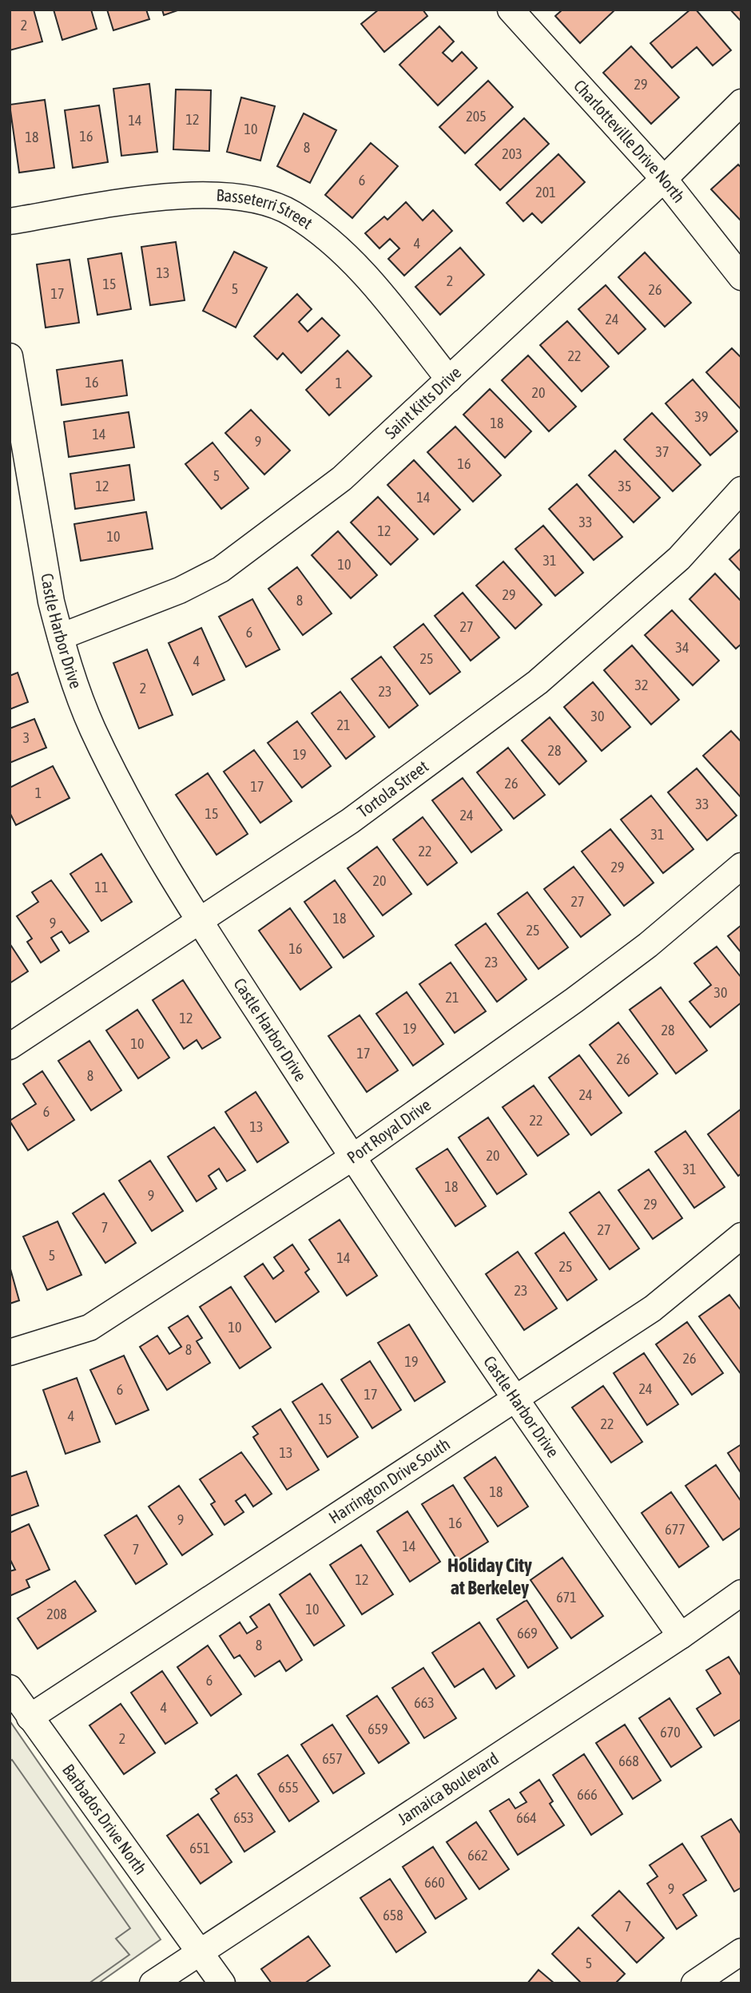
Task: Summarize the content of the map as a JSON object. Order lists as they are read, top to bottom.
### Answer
{
  "streets": {
    "street": [
      "Charlotteville Drive North",
      "Basseterri Street",
      "Saint Kitts Drive",
      "Castle Harbor Drive",
      "Tortola Street",
      "Port Royal Drive",
      "Harrington Drive South",
      "Jamaica Boulevard",
      "Barbados Drive North"
    ]
  },
  "crossings": [
    ["Charlotteville Drive North", "Saint Kitts Drive"],
    ["Basseterri Street", "Saint Kitts Drive"],
    ["Saint Kitts Drive", "Castle Harbor Drive"],
    ["Castle Harbor Drive", "Tortola Street"],
    ["Castle Harbor Drive", "Port Royal Drive"],
    ["Castle Harbor Drive", "Harrington Drive South"],
    ["Castle Harbor Drive", "Jamaica Boulevard"],
    ["Harrington Drive South", "Barbados Drive North"],
    ["Jamaica Boulevard", "Barbados Drive North"]
  ],
  "districts": ["Holiday City at Berkeley"],
  "house_numbers": [
    "2",
    "29",
    "205",
    "12",
    "14",
    "10",
    "16",
    "18",
    "8",
    "203",
    "6",
    "201",
    "4",
    "13",
    "2",
    "15",
    "5",
    "26",
    "17",
    "24",
    "22",
    "16",
    "1",
    "20",
    "39",
    "18",
    "14",
    "9",
    "37",
    "16",
    "5",
    "12",
    "35",
    "14",
    "33",
    "12",
    "10",
    "31",
    "10",
    "29",
    "8",
    "27",
    "6",
    "34",
    "25",
    "4",
    "32",
    "2",
    "23",
    "30",
    "21",
    "3",
    "28",
    "19",
    "26",
    "17",
    "1",
    "33",
    "15",
    "24",
    "31",
    "22",
    "29",
    "20",
    "11",
    "27",
    "18",
    "9",
    "25",
    "16",
    "23",
    "30",
    "21",
    "12",
    "19",
    "28",
    "10",
    "17",
    "26",
    "8",
    "24",
    "6",
    "22",
    "13",
    "20",
    "31",
    "18",
    "9",
    "29",
    "7",
    "27",
    "5",
    "14",
    "25",
    "23",
    "10",
    "8",
    "26",
    "19",
    "24",
    "6",
    "17",
    "4",
    "15",
    "22",
    "13",
    "18",
    "9",
    "16",
    "677",
    "14",
    "7",
    "12",
    "671",
    "10",
    "208",
    "669",
    "8",
    "6",
    "663",
    "4",
    "659",
    "670",
    "2",
    "657",
    "668",
    "655",
    "666",
    "653",
    "664",
    "651",
    "662",
    "660",
    "9",
    "658",
    "7",
    "5"
  ]
}
